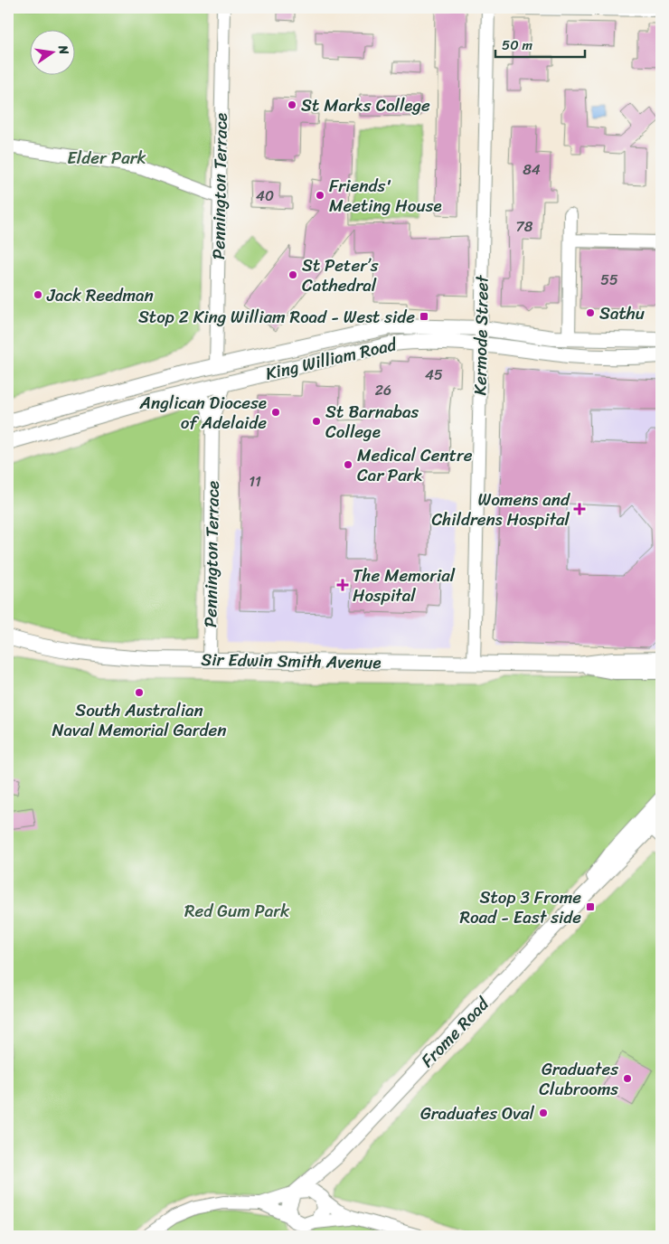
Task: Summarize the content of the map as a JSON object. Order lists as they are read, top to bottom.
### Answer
{
  "streets": {
    "main road": ["King William Road", "Sir Edwin Smith Avenue", "Frome Road"],
    "street": ["Pennington Terrace", "Kermode Street"]
  },
  "crossings": [
    ["Pennington Terrace", "King William Road"],
    ["Pennington Terrace", "Sir Edwin Smith Avenue"],
    ["Kermode Street", "King William Road"],
    ["Kermode Street", "Sir Edwin Smith Avenue"]
  ],
  "parks": ["Elder Park", "Red Gum Park"],
  "places": {
    "other": [
      "St Marks College",
      "Friends' Meeting House",
      "St Peter’s Cathedral",
      "Jack Reedman",
      "Sathu",
      "Anglican Diocese of Adelaide",
      "St Barnabas College",
      "Medical Centre Car Park",
      "South Australian Naval Memorial Garden",
      "Graduates Clubrooms",
      "Graduates Oval"
    ],
    "transit": ["Stop 2 King William Road - West side", "Stop 3 Frome Road - East side"],
    "health": ["Womens and Childrens Hospital", "The Memorial Hospital"]
  },
  "house_numbers": [
    "84",
    "40",
    "78",
    "55",
    "45",
    "26",
    "11"
  ],
  "scale_bar": "50 m",
  "north": "right"
}
